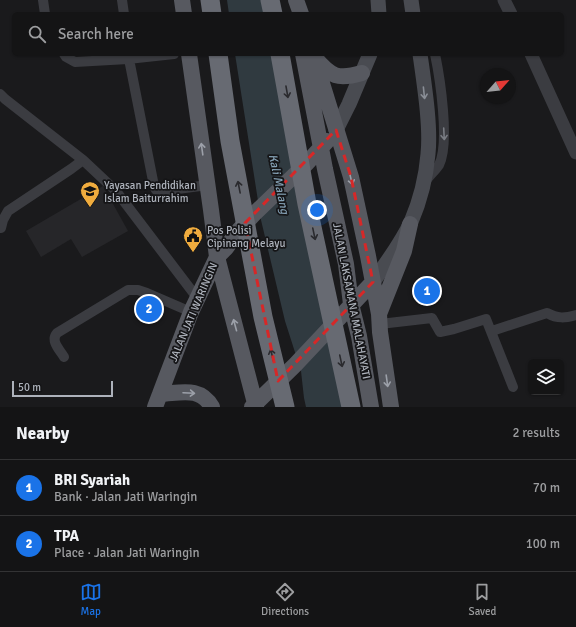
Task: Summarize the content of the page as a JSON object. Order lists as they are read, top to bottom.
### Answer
{
  "streets": {
    "main road": ["JALAN LAKSAMANA MALAHAYATI", "JALAN JATI WARINGIN"]
  },
  "crossings": [
    ["JALAN LAKSAMANA MALAHAYATI", "JALAN JATI WARINGIN"]
  ],
  "water": ["Kali Malang"],
  "places": {
    "school or university": ["Yayasan Pendidikan Islam Baiturrahim"],
    "public building": ["Pos Polisi Cipinang Melayu"]
  },
  "scale_bar": "50 m",
  "north": "top right",
  "page": {
    "search": "Search here",
    "pins": ["1", "2"],
    "scale": "50 m",
    "heading": ["Nearby", "2 results"],
    "list": [
      {
        "mark": "1",
        "name": "BRI Syariah",
        "note": "Bank · Jalan Jati Waringin",
        "value": "70 m"
      },
      {
        "mark": "2",
        "name": "TPA",
        "note": "Place · Jalan Jati Waringin",
        "value": "100 m"
      }
    ],
    "nav": ["Map", "Directions", "Saved"]
  }
}
